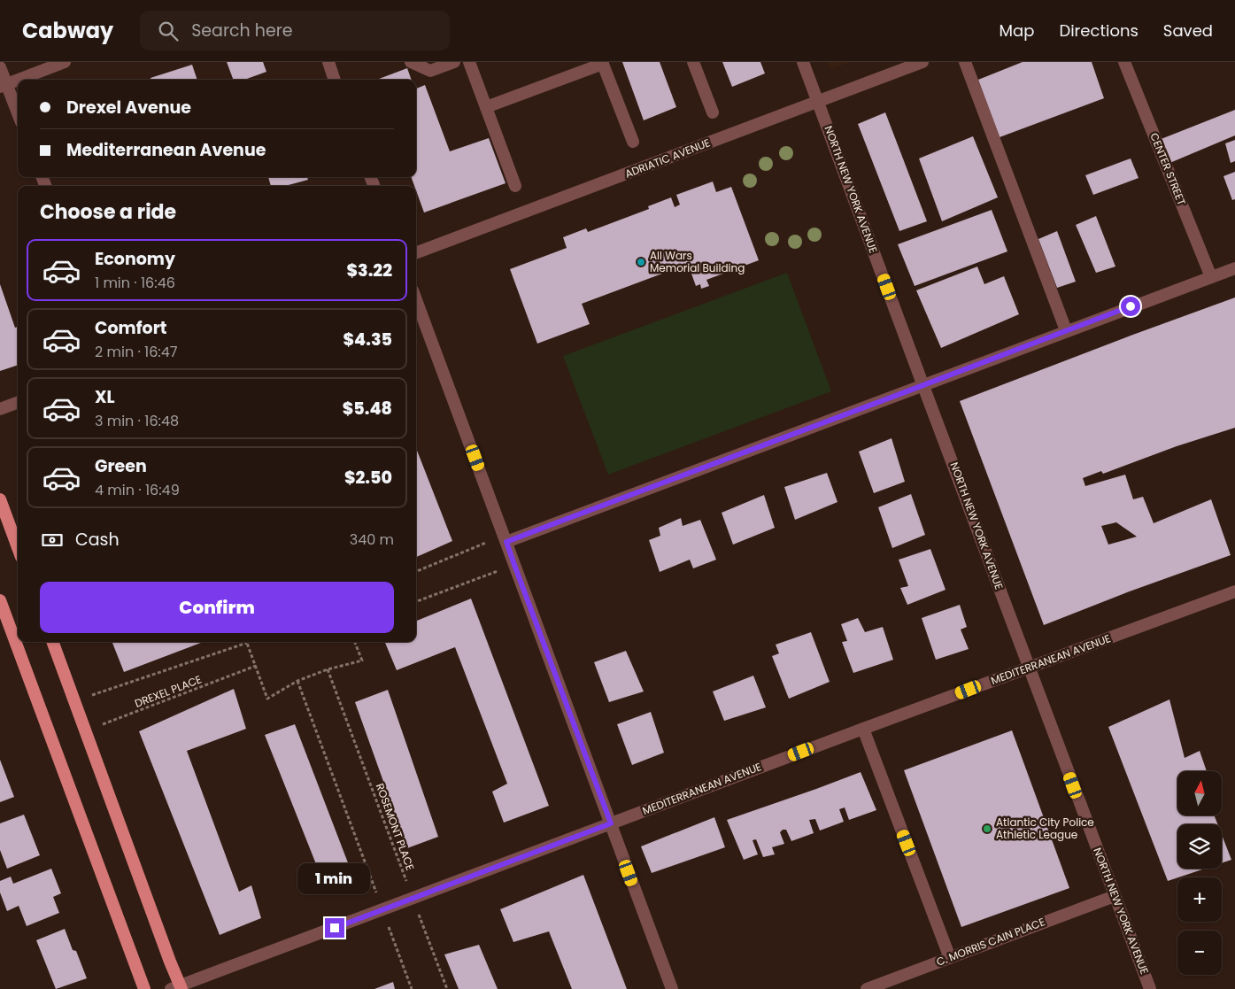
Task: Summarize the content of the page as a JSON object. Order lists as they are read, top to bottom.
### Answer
{
  "streets": {
    "street": [
      "ADRIATIC AVENUE",
      "CENTER STREET",
      "NORTH NEW YORK AVENUE",
      "MEDITERRANEAN AVENUE",
      "C. MORRIS CAIN PLACE"
    ],
    "path": ["DREXEL PLACE", "ROSEMONT PLACE"]
  },
  "crossings": [
    ["ADRIATIC AVENUE", "NORTH NEW YORK AVENUE"],
    ["NORTH NEW YORK AVENUE", "MEDITERRANEAN AVENUE"],
    ["NORTH NEW YORK AVENUE", "C. MORRIS CAIN PLACE"],
    ["MEDITERRANEAN AVENUE", "ROSEMONT PLACE"]
  ],
  "places": ["All Wars Memorial Building", "Atlantic City Police Athletic League"],
  "north": "top",
  "page": {
    "header": "Cabway",
    "search": "Search here",
    "nav": ["Map", "Directions", "Saved"],
    "banner": ["Drexel Avenue", "Mediterranean Avenue"],
    "heading": "Choose a ride",
    "list": [
      {
        "name": "Economy",
        "note": "1 min · 16:46",
        "value": "$3.22"
      },
      {
        "name": "Comfort",
        "note": "2 min · 16:47",
        "value": "$4.35"
      },
      {
        "name": "XL",
        "note": "3 min · 16:48",
        "value": "$5.48"
      },
      {
        "name": "Green",
        "note": "4 min · 16:49",
        "value": "$2.50"
      }
    ],
    "pay": ["Cash", "340 m"],
    "buttons": "Confirm",
    "map_buttons": ["+", "−"],
    "bubble": "1 min"
  }
}
